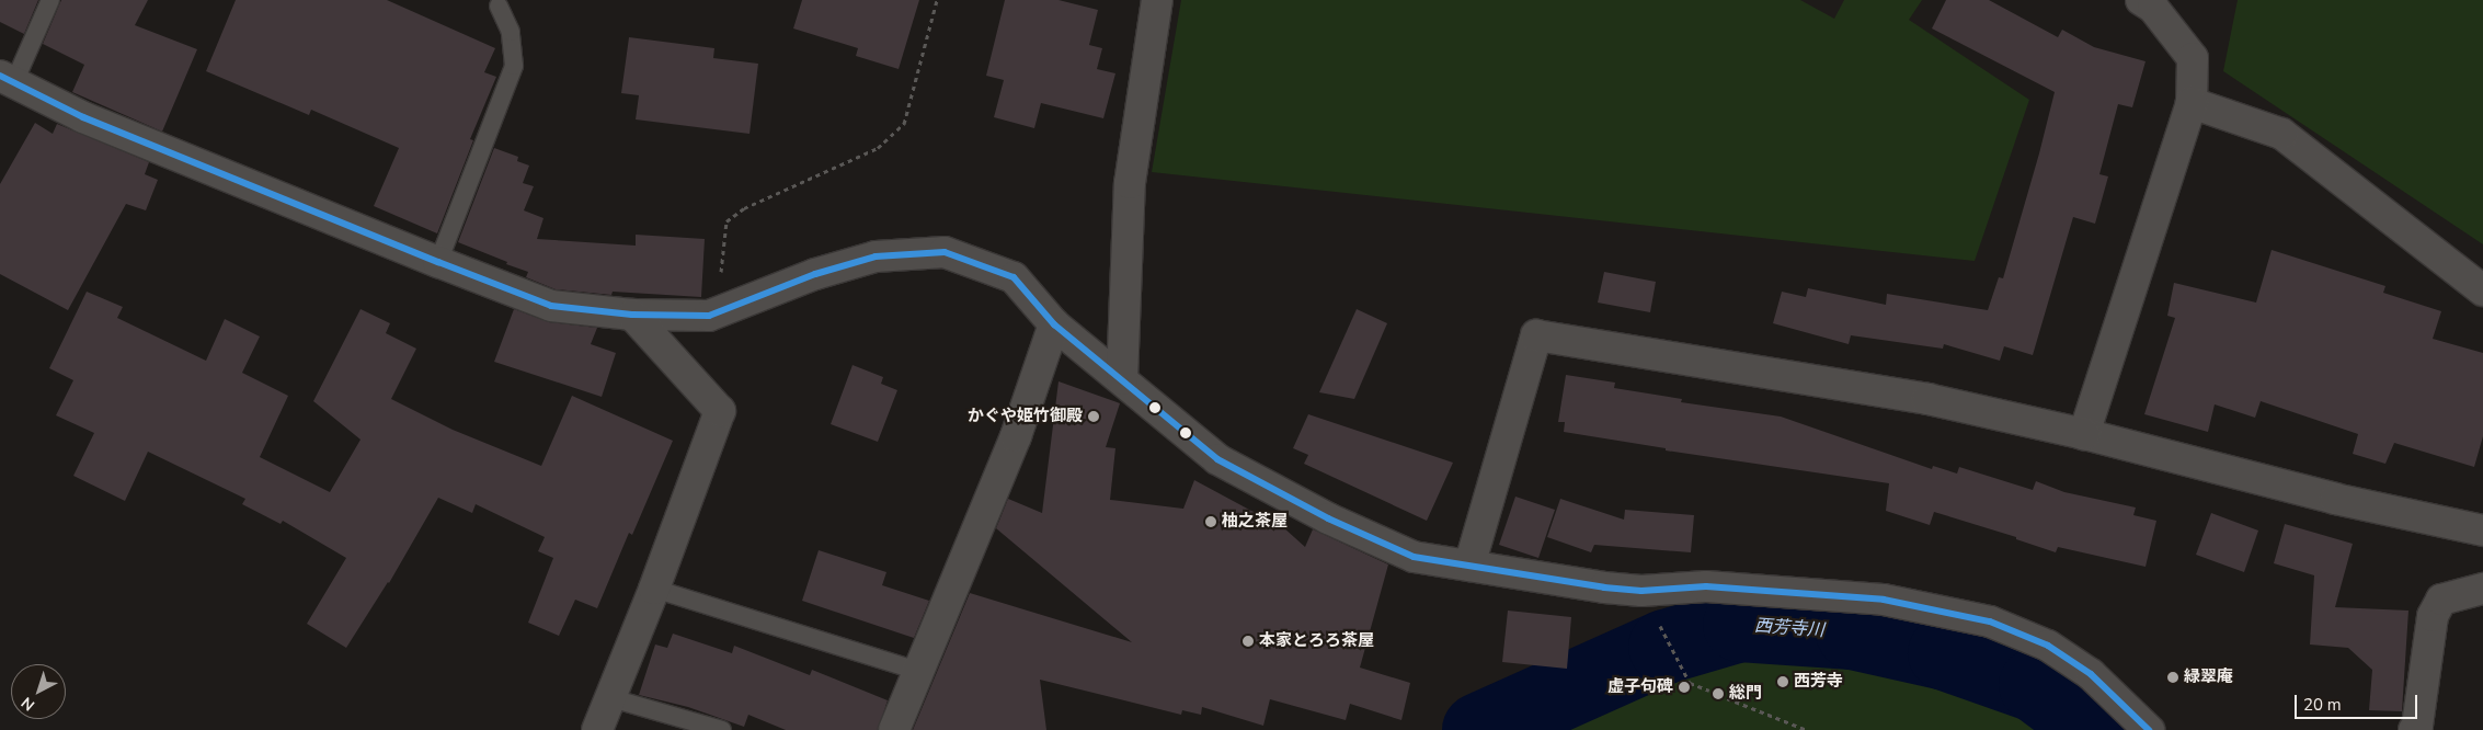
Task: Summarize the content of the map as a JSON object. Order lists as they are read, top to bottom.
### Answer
{
  "water": ["西芳寺川"],
  "places": [
    "かぐや姫竹御殿",
    "柚之茶屋",
    "本家とろろ茶屋",
    "緑翠庵",
    "西芳寺",
    "虚子句碑",
    "総門"
  ],
  "scale_bar": "20 m",
  "north": "bottom left"
}
